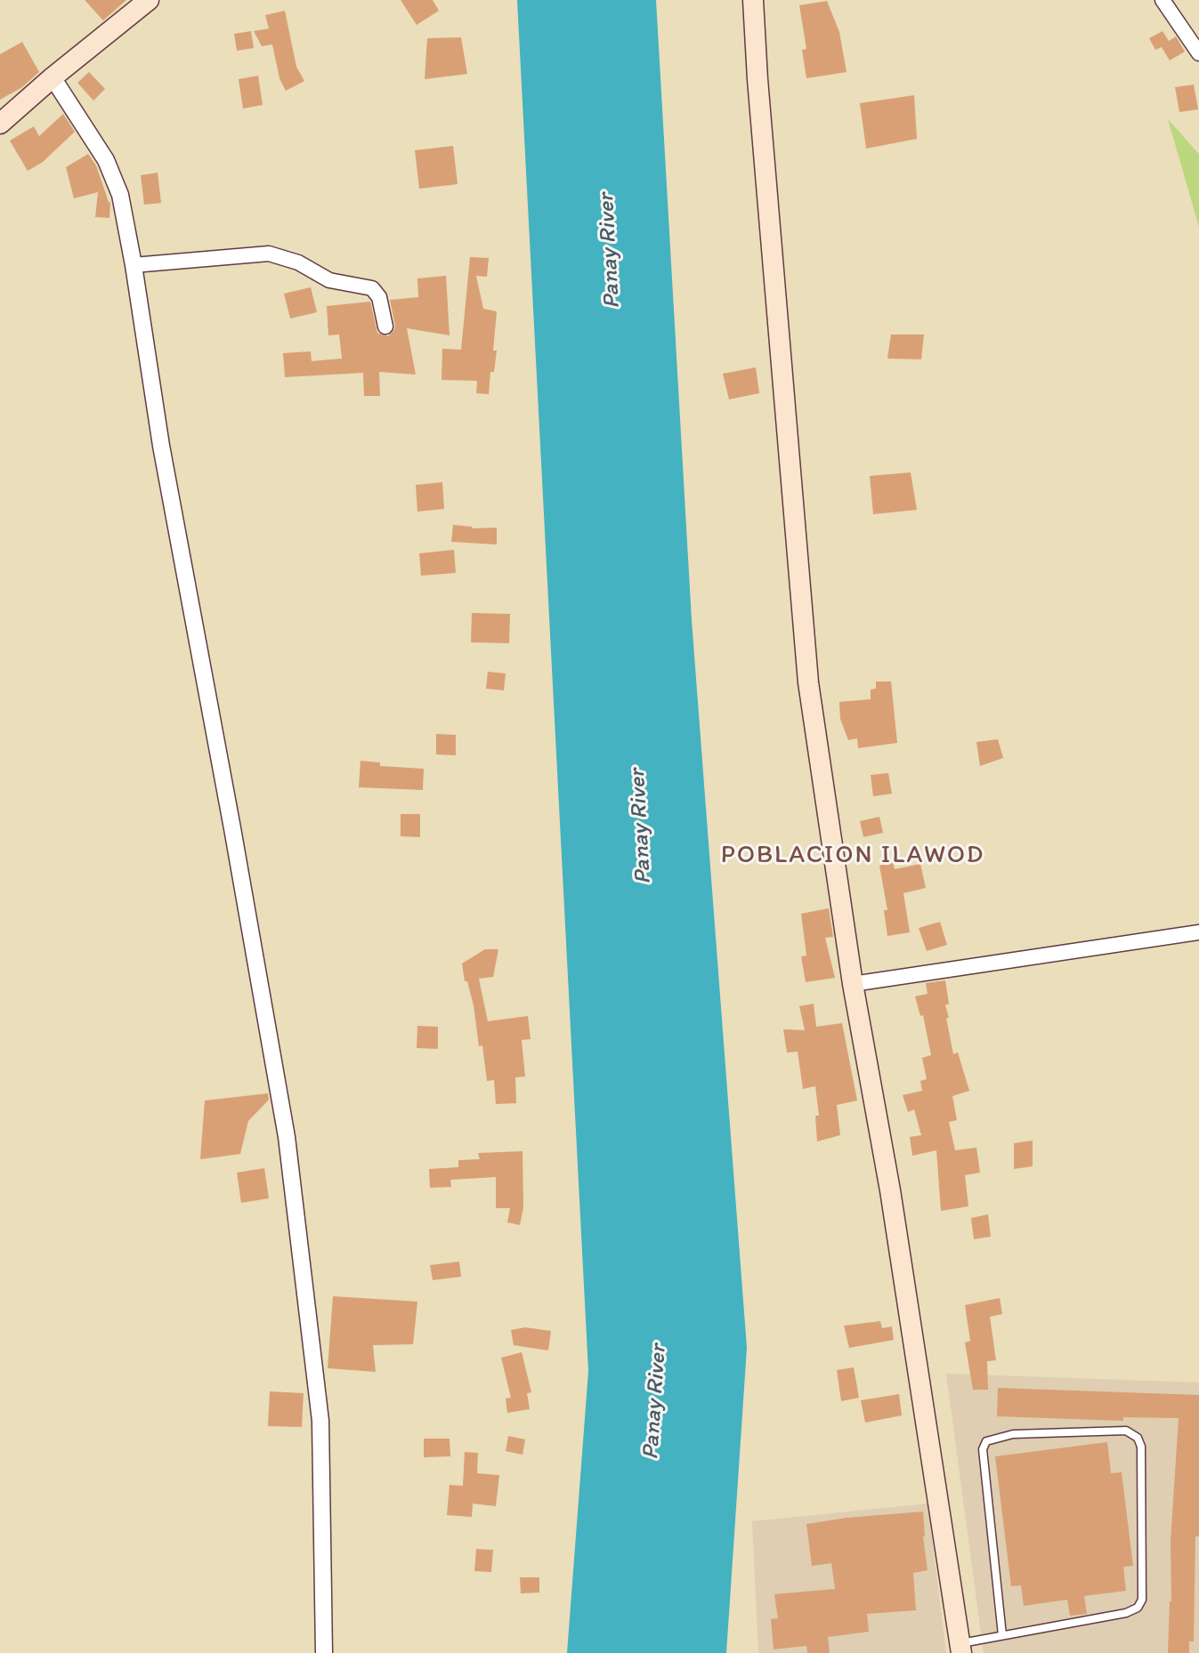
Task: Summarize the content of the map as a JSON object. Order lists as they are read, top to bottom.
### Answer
{
  "districts": ["POBLACION ILAWOD"],
  "water": ["Panay River"]
}
